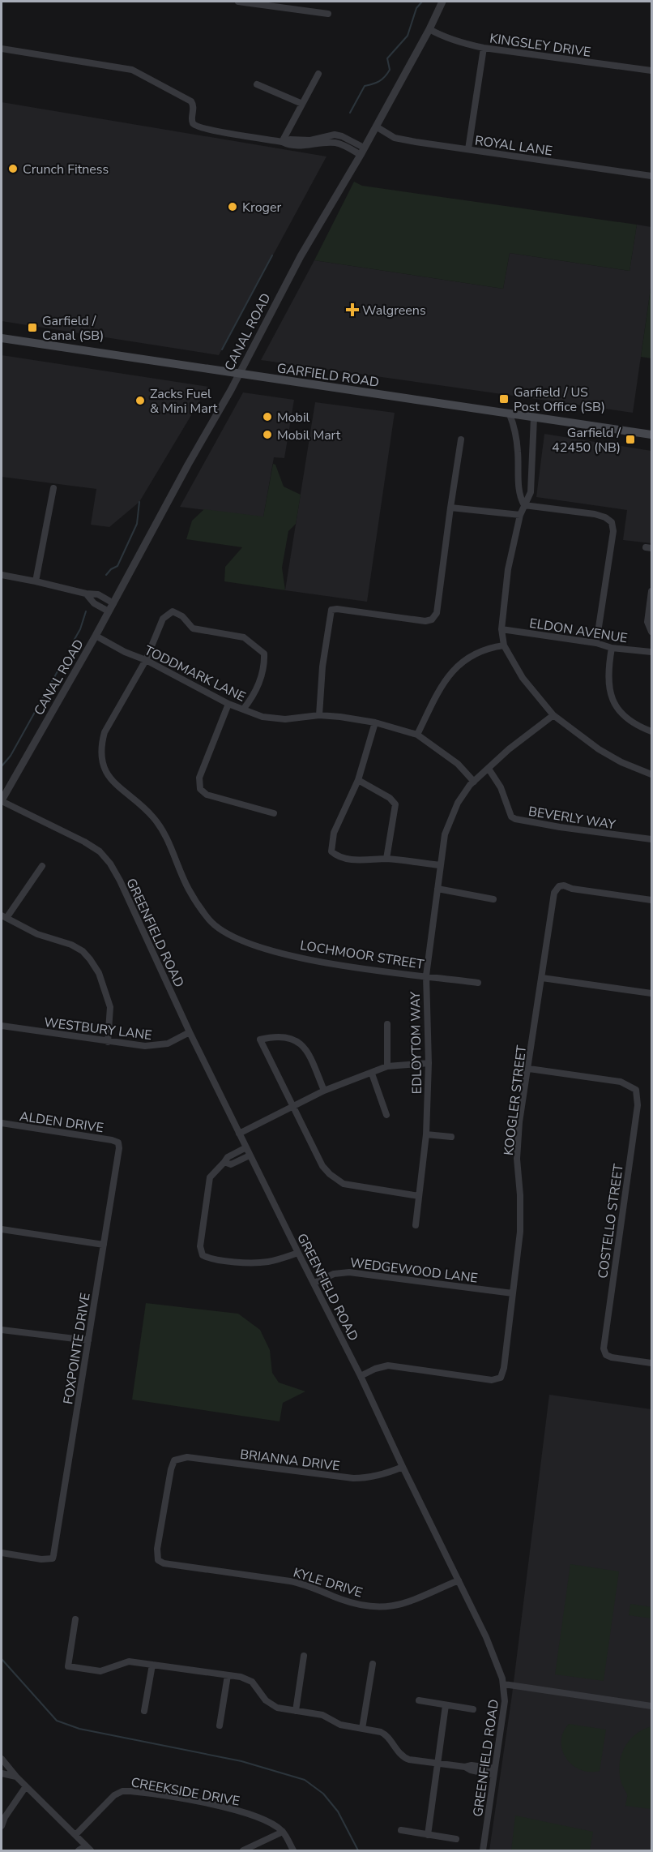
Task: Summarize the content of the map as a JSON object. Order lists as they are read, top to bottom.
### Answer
{
  "streets": {
    "main road": ["GARFIELD ROAD"],
    "street": [
      "KINGSLEY DRIVE",
      "ROYAL LANE",
      "CANAL ROAD",
      "ELDON AVENUE",
      "TODDMARK LANE",
      "BEVERLY WAY",
      "GREENFIELD ROAD",
      "LOCHMOOR STREET",
      "WESTBURY LANE",
      "EDLOYTOM WAY",
      "KOOGLER STREET",
      "ALDEN DRIVE",
      "COSTELLO STREET",
      "WEDGEWOOD LANE",
      "FOXPOINTE DRIVE",
      "BRIANNA DRIVE",
      "KYLE DRIVE",
      "CREEKSIDE DRIVE"
    ]
  },
  "crossings": [
    ["KINGSLEY DRIVE", "CANAL ROAD"],
    ["ROYAL LANE", "CANAL ROAD"],
    ["CANAL ROAD", "GARFIELD ROAD"],
    ["CANAL ROAD", "TODDMARK LANE"],
    ["CANAL ROAD", "GREENFIELD ROAD"],
    ["TODDMARK LANE", "LOCHMOOR STREET"],
    ["BEVERLY WAY", "EDLOYTOM WAY"],
    ["GREENFIELD ROAD", "WESTBURY LANE"],
    ["GREENFIELD ROAD", "KOOGLER STREET"],
    ["GREENFIELD ROAD", "WEDGEWOOD LANE"],
    ["GREENFIELD ROAD", "BRIANNA DRIVE"],
    ["GREENFIELD ROAD", "KYLE DRIVE"],
    ["LOCHMOOR STREET", "EDLOYTOM WAY"],
    ["KOOGLER STREET", "COSTELLO STREET"],
    ["KOOGLER STREET", "WEDGEWOOD LANE"],
    ["ALDEN DRIVE", "FOXPOINTE DRIVE"],
    ["BRIANNA DRIVE", "KYLE DRIVE"]
  ],
  "places": {
    "other": [
      "Crunch Fitness",
      "Kroger",
      "Zacks Fuel & Mini Mart",
      "Mobil",
      "Mobil Mart"
    ],
    "health": ["Walgreens"],
    "transit": ["Garfield / Canal (SB)", "Garfield / US Post Office (SB)", "Garfield / 42450 (NB)"]
  }
}
